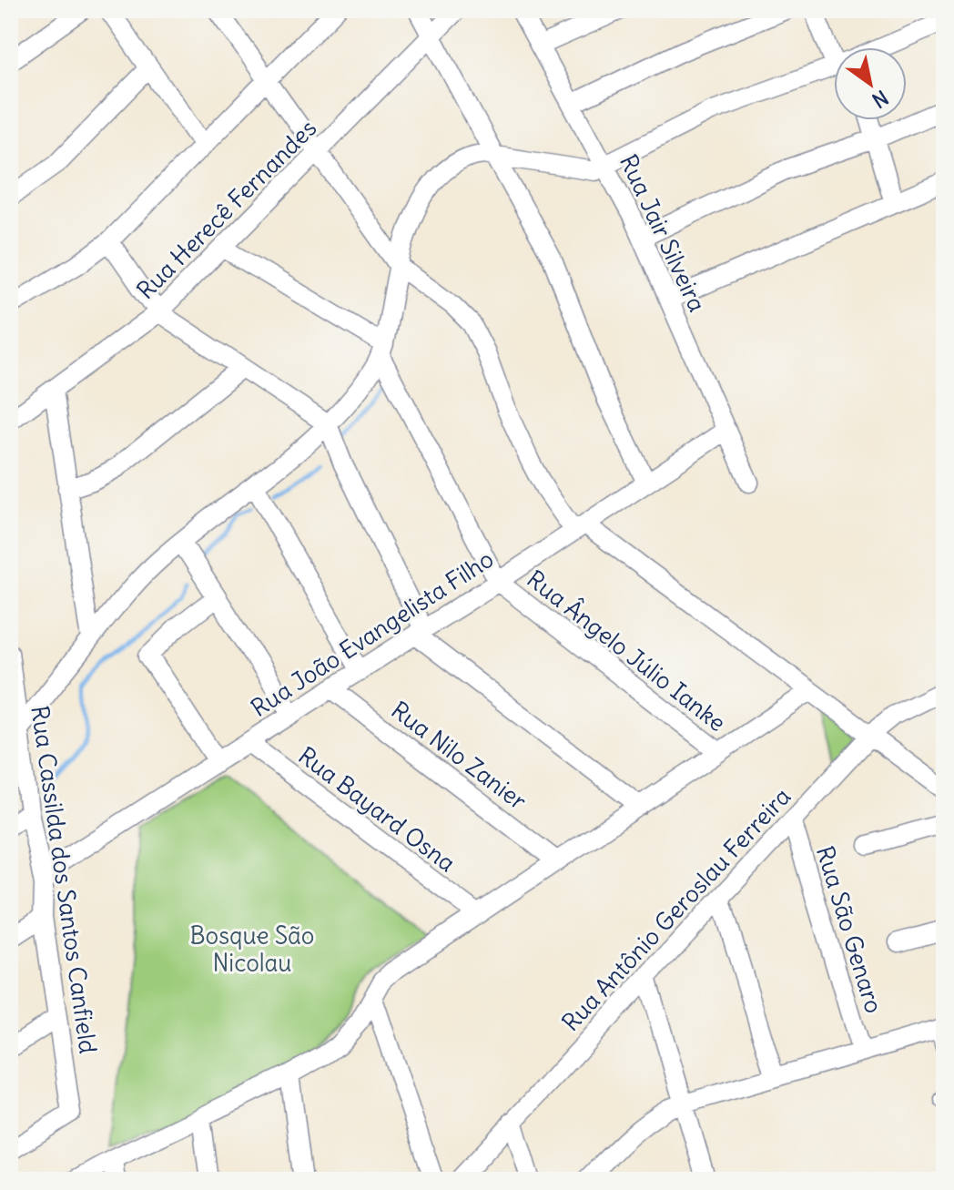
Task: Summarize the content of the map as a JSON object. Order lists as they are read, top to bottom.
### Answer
{
  "streets": {
    "street": [
      "Rua Herecê Fernandes",
      "Rua Jair Silveira",
      "Rua João Evangelista Filho",
      "Rua Ângelo Júlio Ianke",
      "Rua Nilo Zanier",
      "Rua Bayard Osna",
      "Rua Cassilda dos Santos Canfield",
      "Rua Antônio Geroslau Ferreira",
      "Rua São Genaro"
    ]
  },
  "crossings": [
    ["Rua Jair Silveira", "Rua João Evangelista Filho"],
    ["Rua João Evangelista Filho", "Rua Ângelo Júlio Ianke"],
    ["Rua João Evangelista Filho", "Rua Nilo Zanier"],
    ["Rua João Evangelista Filho", "Rua Bayard Osna"],
    ["Rua João Evangelista Filho", "Rua Cassilda dos Santos Canfield"],
    ["Rua Antônio Geroslau Ferreira", "Rua São Genaro"]
  ],
  "parks": ["Bosque São Nicolau"],
  "north": "bottom right"
}
